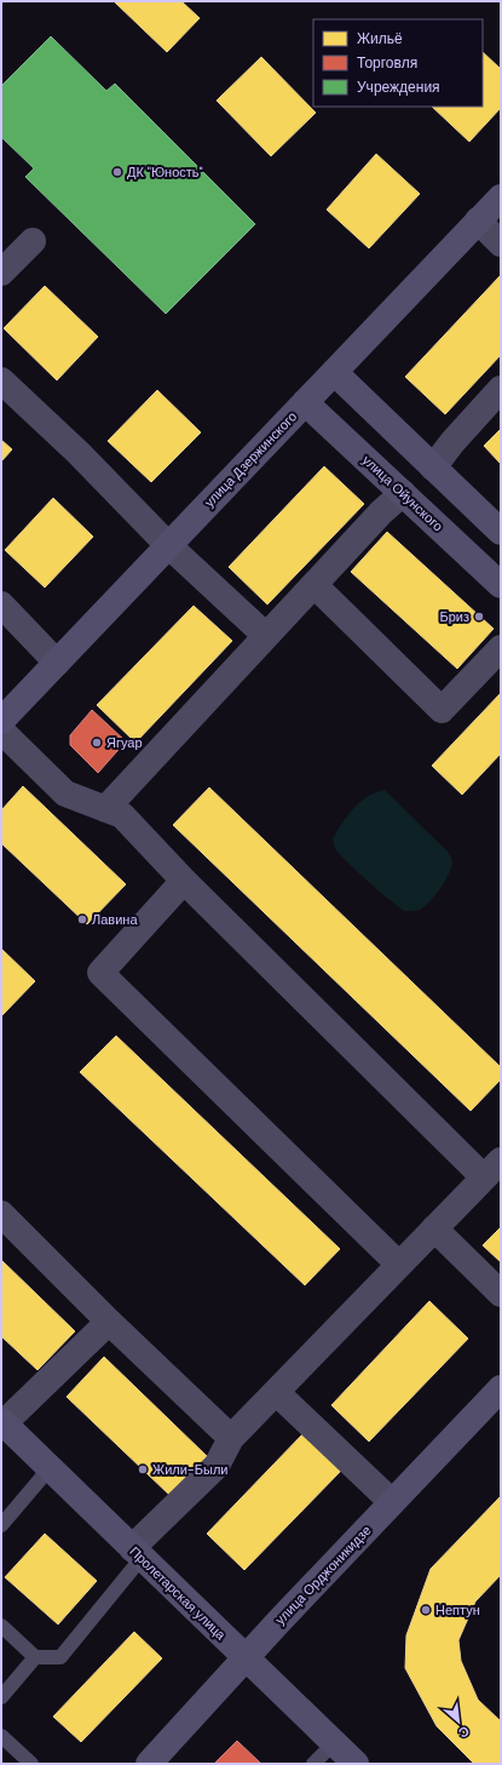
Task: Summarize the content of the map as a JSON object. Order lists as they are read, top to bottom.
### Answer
{
  "streets": {
    "street": [
      "улица Дзержинского",
      "улица Ойунского",
      "улица Орджоникидзе",
      "Пролетарская улица"
    ]
  },
  "crossings": [
    ["улица Дзержинского", "улица Ойунского"],
    ["улица Орджоникидзе", "Пролетарская улица"]
  ],
  "places": [
    "ДК \"Юность\"",
    "Бриз",
    "Ягуар",
    "Лавина",
    "Жили-Были",
    "Нептун"
  ],
  "legend": ["Жильё", "Торговля", "Учреждения"],
  "north": "bottom right"
}
